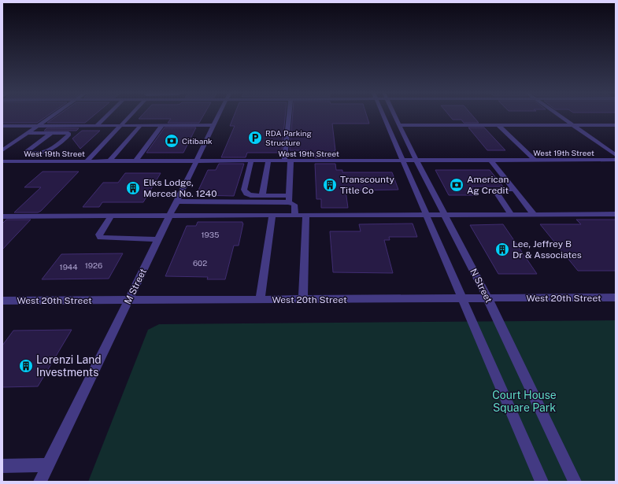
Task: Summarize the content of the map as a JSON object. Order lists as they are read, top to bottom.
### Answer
{
  "streets": {
    "street": [
      "West 19th Street",
      "N Street",
      "M Street",
      "West 20th Street"
    ]
  },
  "crossings": [
    ["West 19th Street", "N Street"],
    ["West 19th Street", "M Street"],
    ["N Street", "West 20th Street"],
    ["M Street", "West 20th Street"]
  ],
  "parks": ["Court House Square Park"],
  "places": {
    "parking": ["RDA Parking Structure"],
    "bank": ["Citibank", "American Ag Credit"],
    "building": [
      "Transcounty Title Co",
      "Elks Lodge, Merced No. 1240",
      "Lee, Jeffrey B Dr & Associates",
      "Lorenzi Land Investments"
    ]
  },
  "house_numbers": [
    "1935",
    "602",
    "1926",
    "1944"
  ]
}
